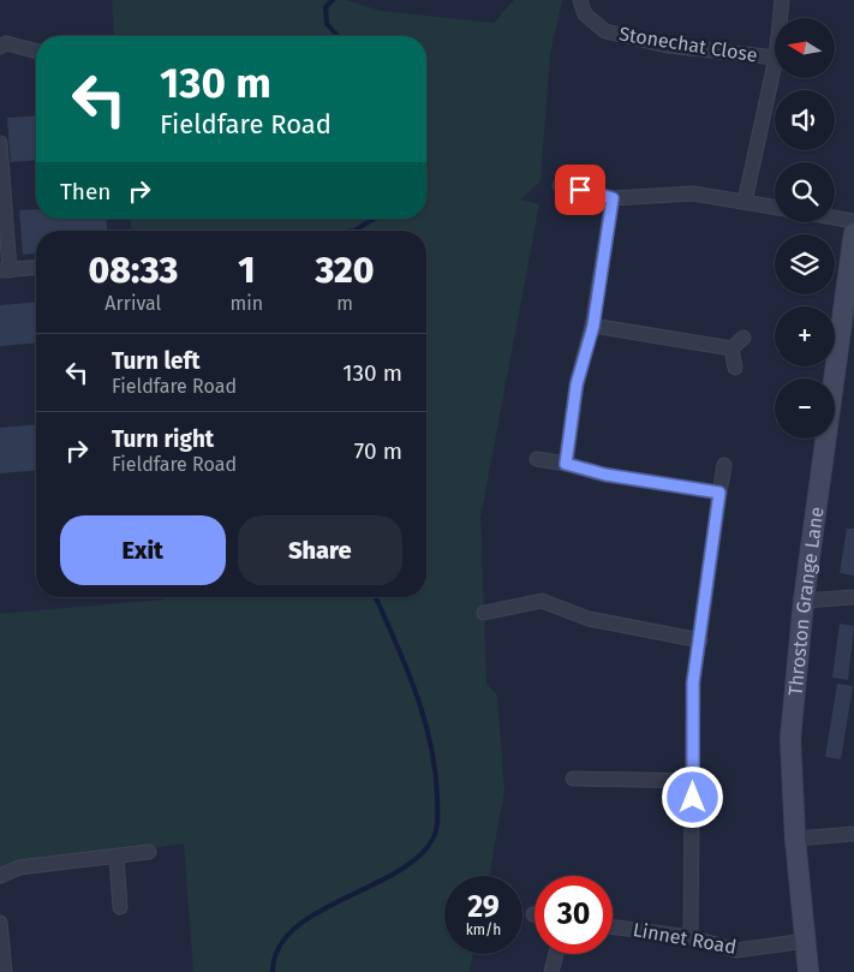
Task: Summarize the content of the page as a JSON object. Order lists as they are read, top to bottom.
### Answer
{
  "streets": {
    "street": ["Stonechat Close", "Throston Grange Lane", "Linnet Road"]
  },
  "crossings": [
    ["Throston Grange Lane", "Linnet Road"]
  ],
  "north": "left",
  "page": {
    "map_buttons": ["+", "−"],
    "turn": ["130 m", "Fieldfare Road"],
    "then": "Then",
    "eta": [
      "08:33",
      "Arrival",
      "1",
      "min",
      "320",
      "m"
    ],
    "list": [
      {
        "name": "Turn left",
        "note": "Fieldfare Road",
        "value": "130 m"
      },
      {
        "name": "Turn right",
        "note": "Fieldfare Road",
        "value": "70 m"
      }
    ],
    "buttons": ["Exit", "Share"],
    "speed": "29 km/h",
    "limit": "30"
  }
}
